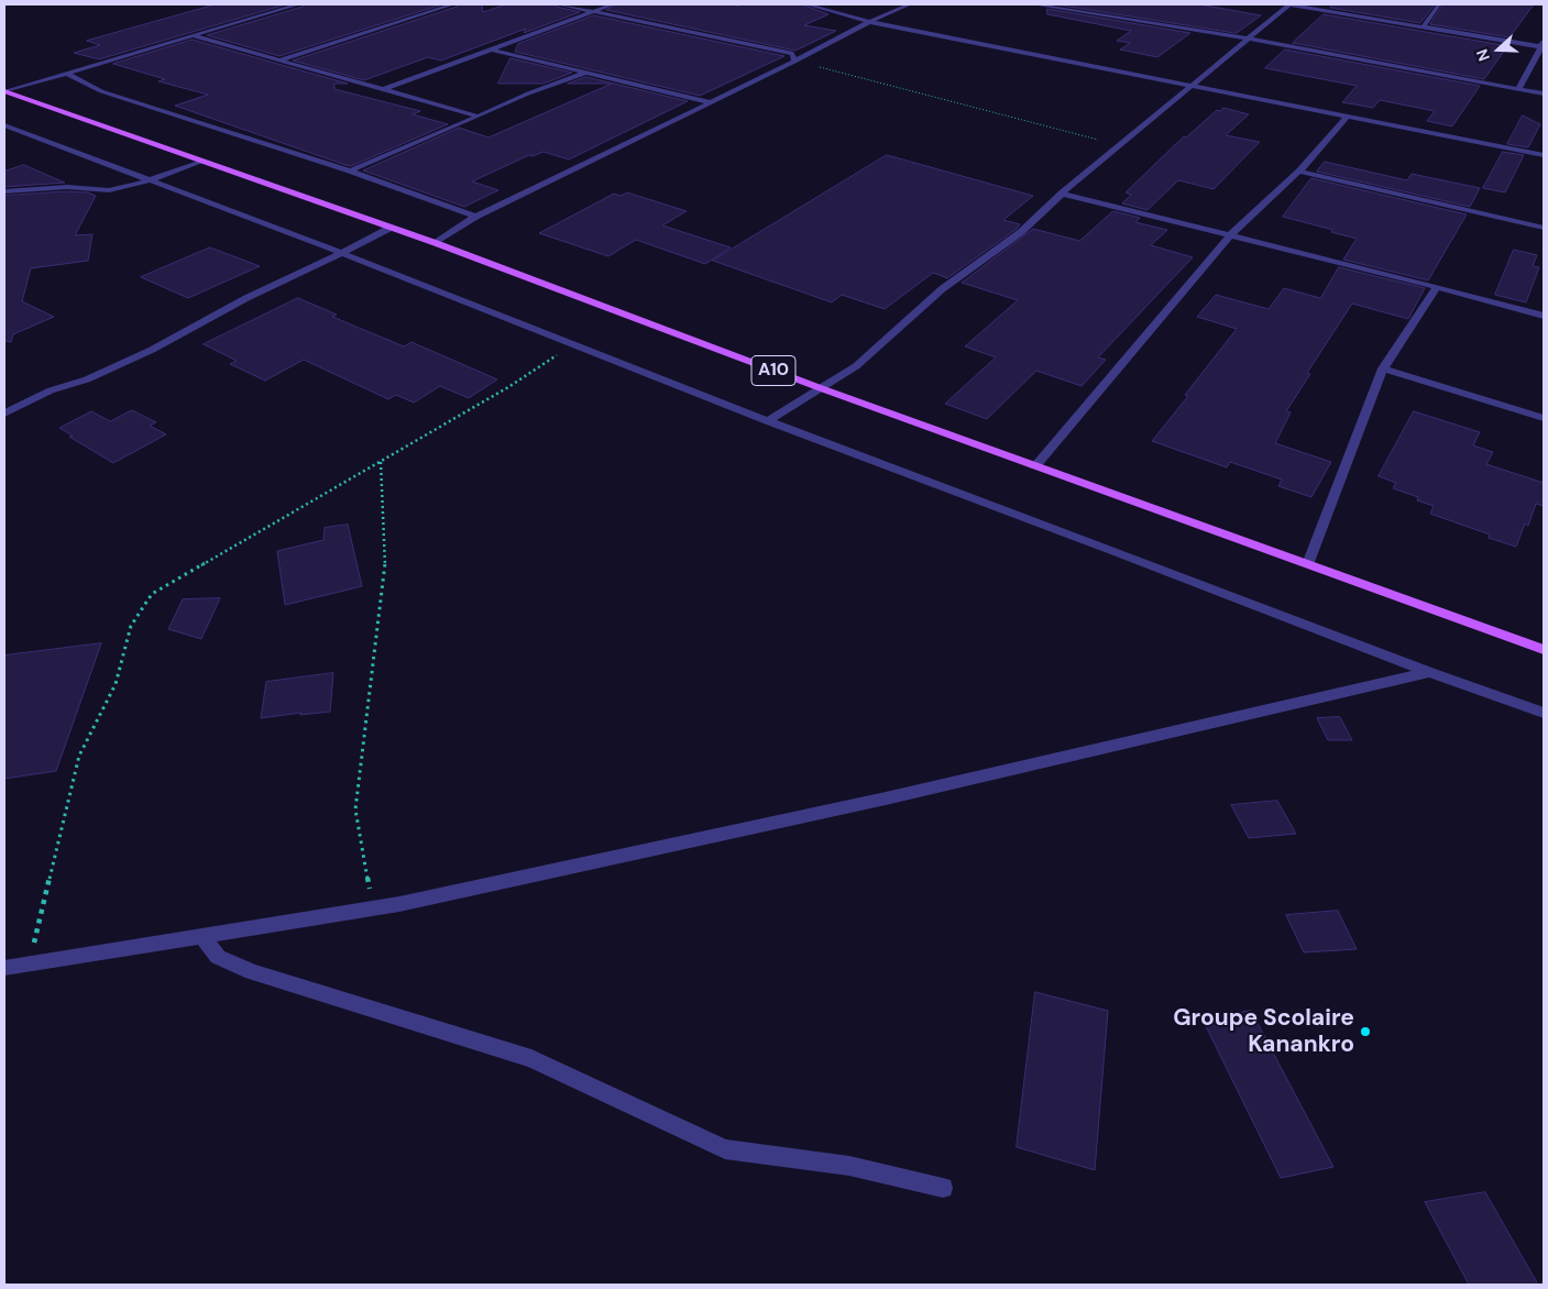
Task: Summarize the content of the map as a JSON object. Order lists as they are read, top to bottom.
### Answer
{
  "streets": {
    "main road": ["A10"]
  },
  "places": ["Groupe Scolaire Kanankro"],
  "north": "left"
}
